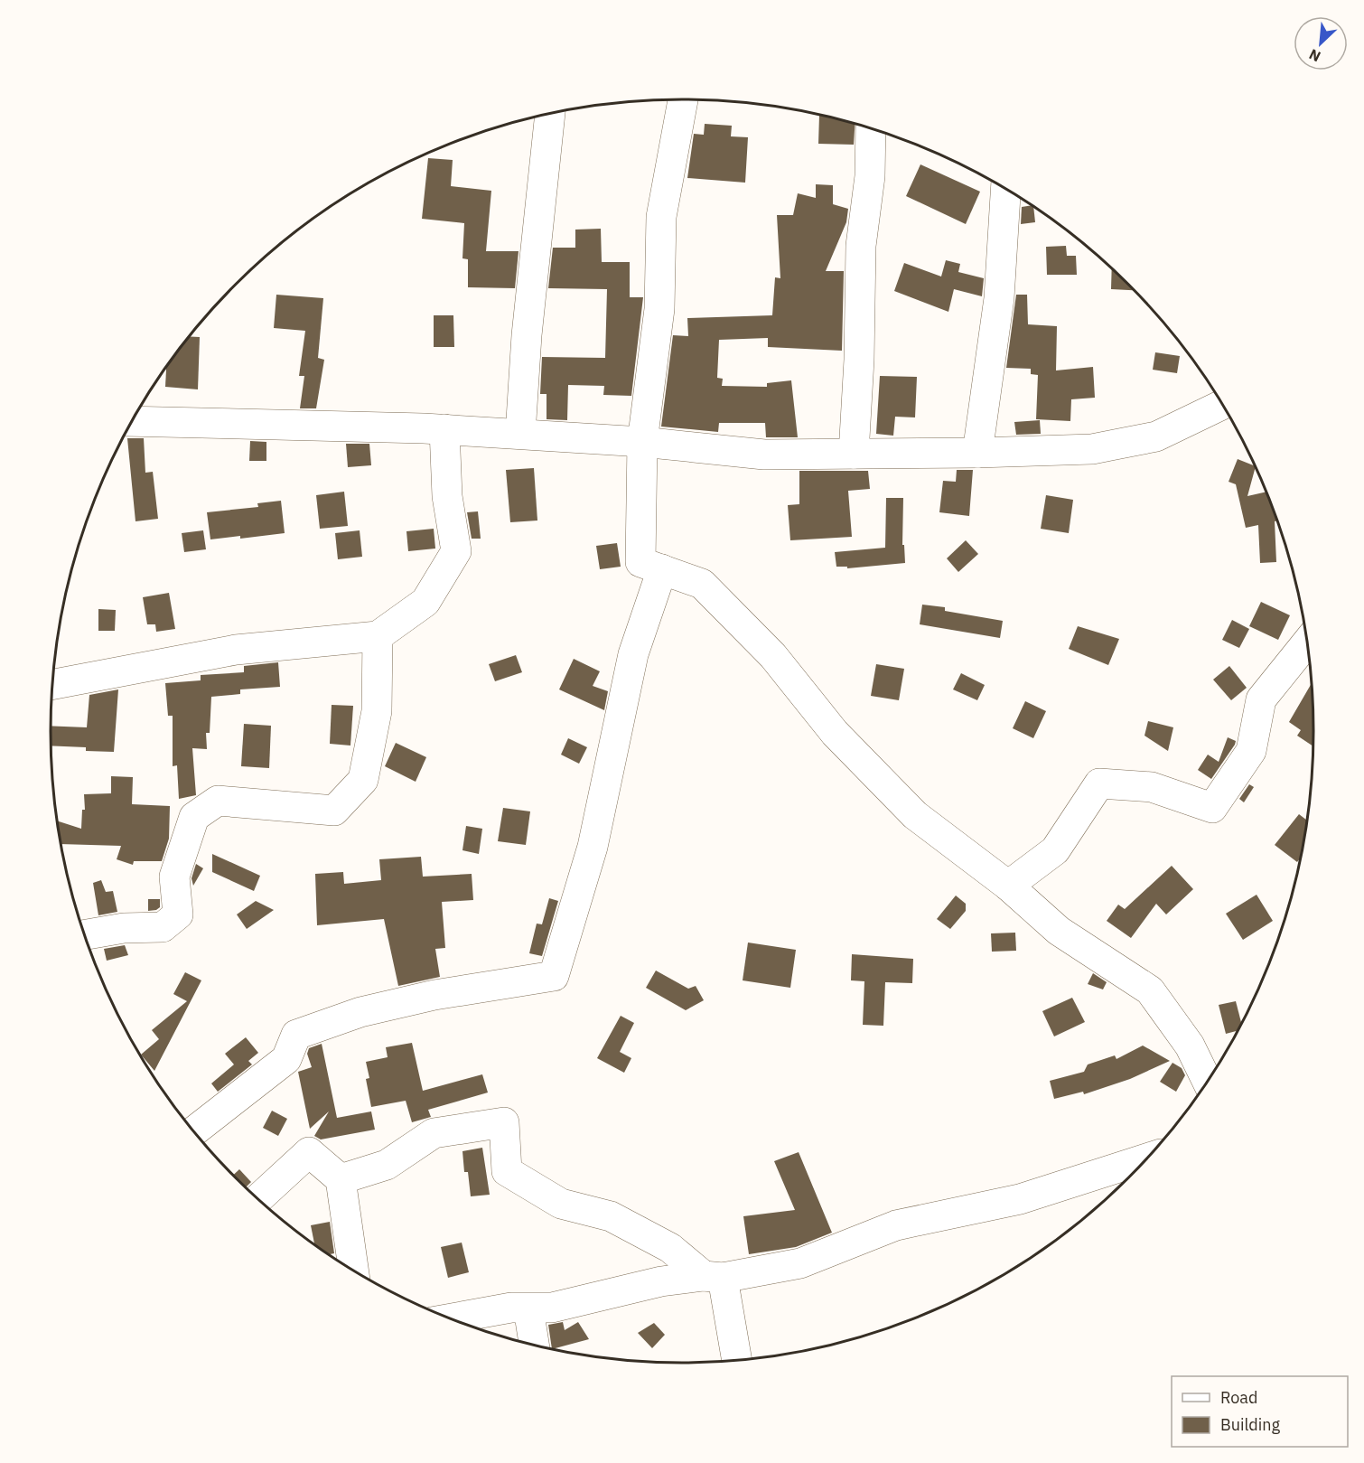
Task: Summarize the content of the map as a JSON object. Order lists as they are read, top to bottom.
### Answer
{
  "legend": ["Road", "Building"],
  "north": "bottom left"
}
